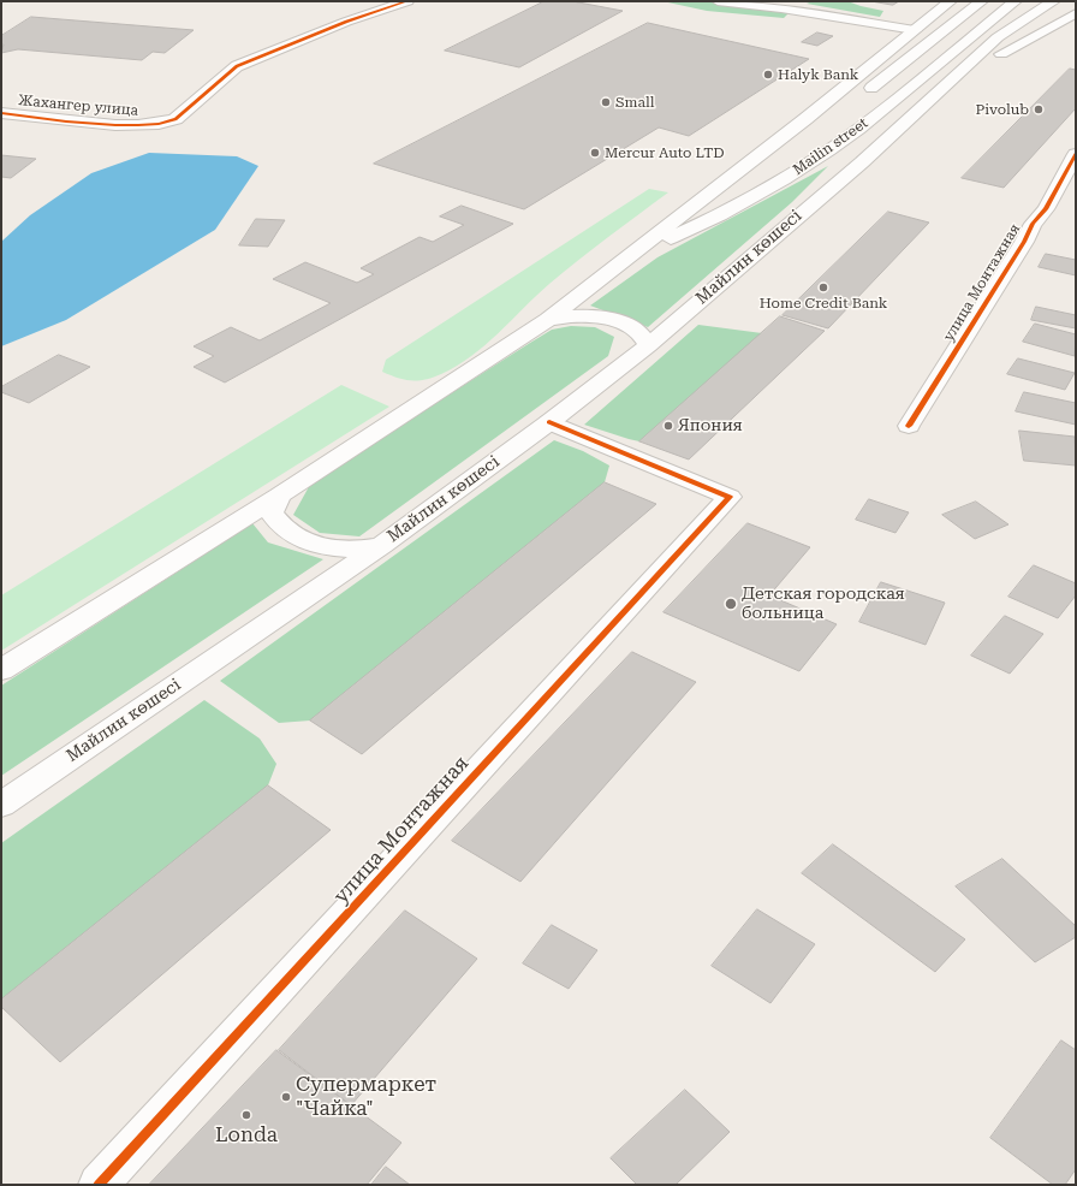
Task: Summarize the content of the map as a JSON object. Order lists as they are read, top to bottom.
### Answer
{
  "streets": {
    "main road": [
      "Жахангер улица",
      "Mailin street",
      "Майлин көшесі",
      "улица Монтажная"
    ]
  },
  "crossings": [
    ["Mailin street", "Майлин көшесі"],
    ["Майлин көшесі", "улица Монтажная"]
  ],
  "places": [
    "Halyk Bank",
    "Small",
    "Pivolub",
    "Mercur Auto LTD",
    "Home Credit Bank",
    "Япония",
    "Детская городская больница",
    "Супермаркет \"Чайка\"",
    "Londa"
  ]
}
